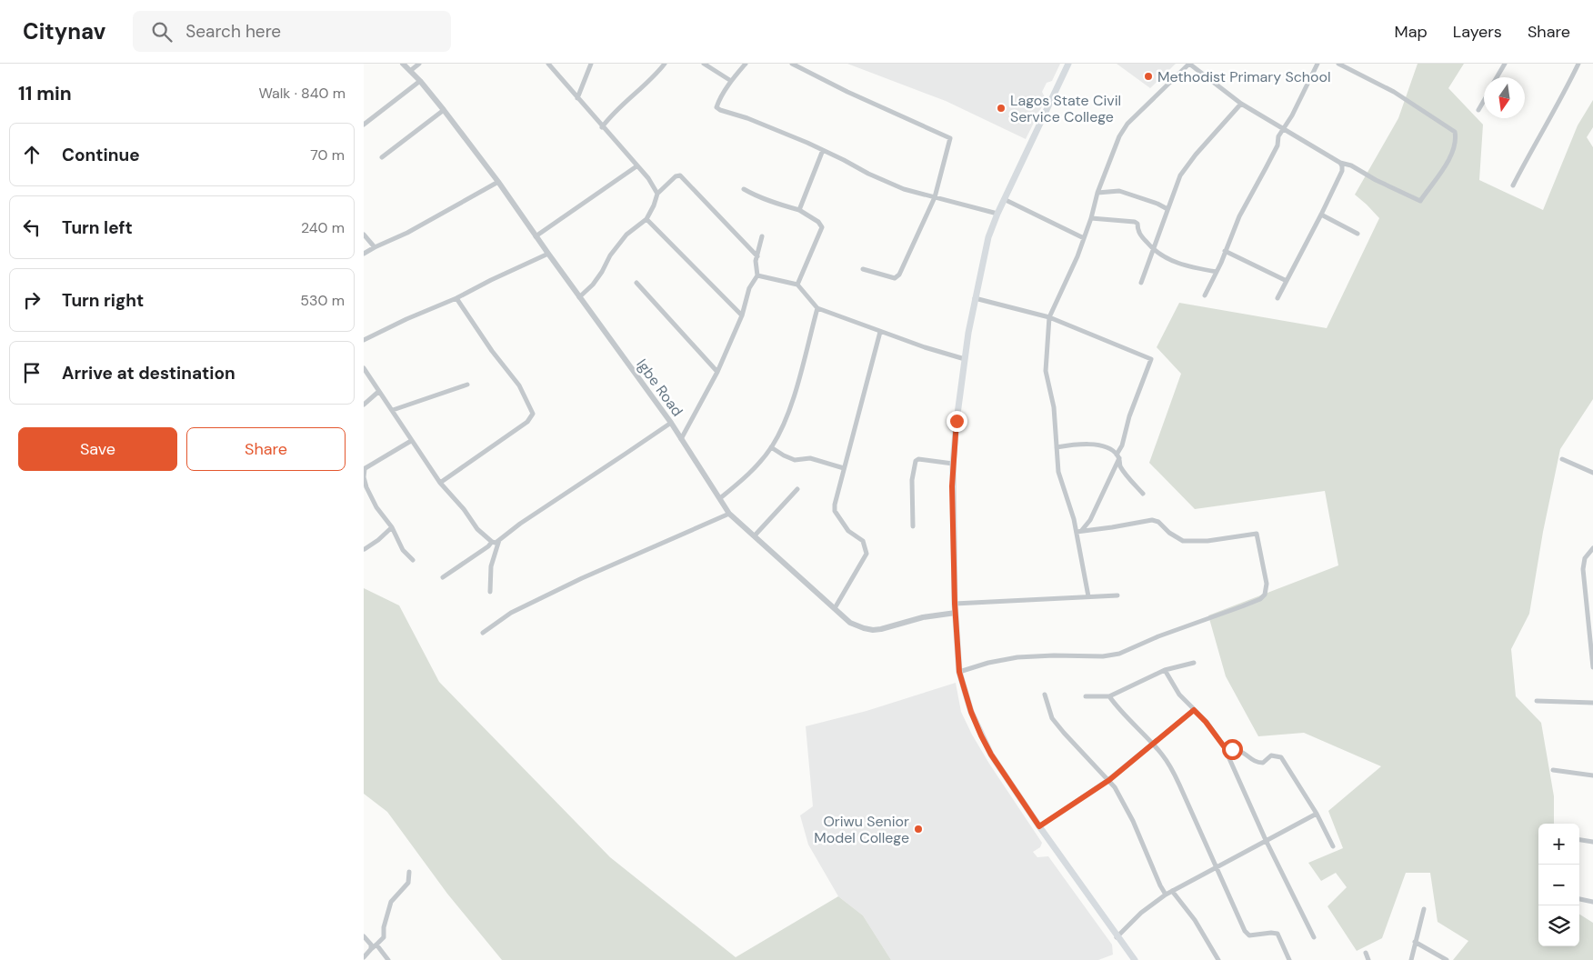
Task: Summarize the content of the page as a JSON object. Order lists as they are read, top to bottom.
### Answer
{
  "streets": {
    "street": ["Igbe Road"]
  },
  "places": ["Methodist Primary School", "Lagos State Civil Service College", "Oriwu Senior Model College"],
  "north": "bottom",
  "page": {
    "header": "Citynav",
    "search": "Search here",
    "nav": ["Map", "Layers", "Share"],
    "heading": ["11 min", "Walk · 840 m"],
    "list": [
      ["Continue", "70 m"],
      ["Turn left", "240 m"],
      ["Turn right", "530 m"],
      "Arrive at destination"
    ],
    "buttons": ["Save", "Share"],
    "map_buttons": ["+", "−"]
  }
}
